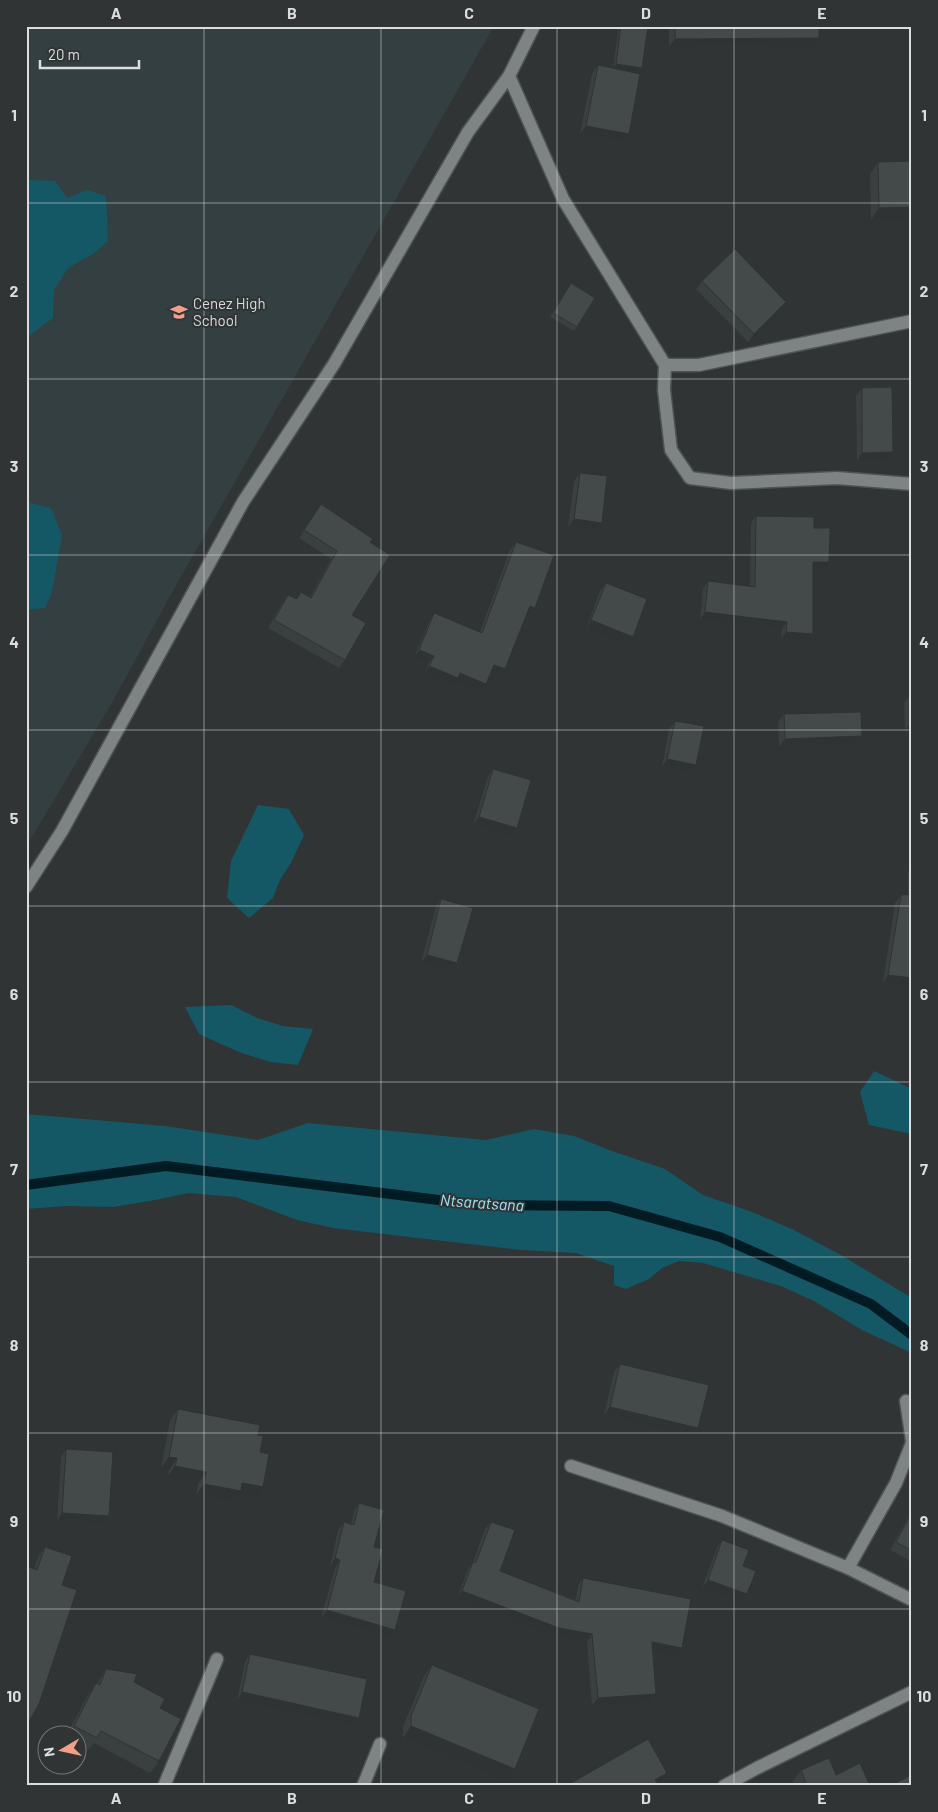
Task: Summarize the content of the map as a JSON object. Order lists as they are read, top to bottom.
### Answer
{
  "water": ["Ntsaratsana"],
  "places": {
    "school or university": ["Cenez High School"]
  },
  "scale_bar": "20 m",
  "north": "left",
  "grid": {
    "columns": [
      "A",
      "B",
      "C",
      "D",
      "E"
    ],
    "rows": [
      "1",
      "2",
      "3",
      "4",
      "5",
      "6",
      "7",
      "8",
      "9",
      "10"
    ]
  }
}
